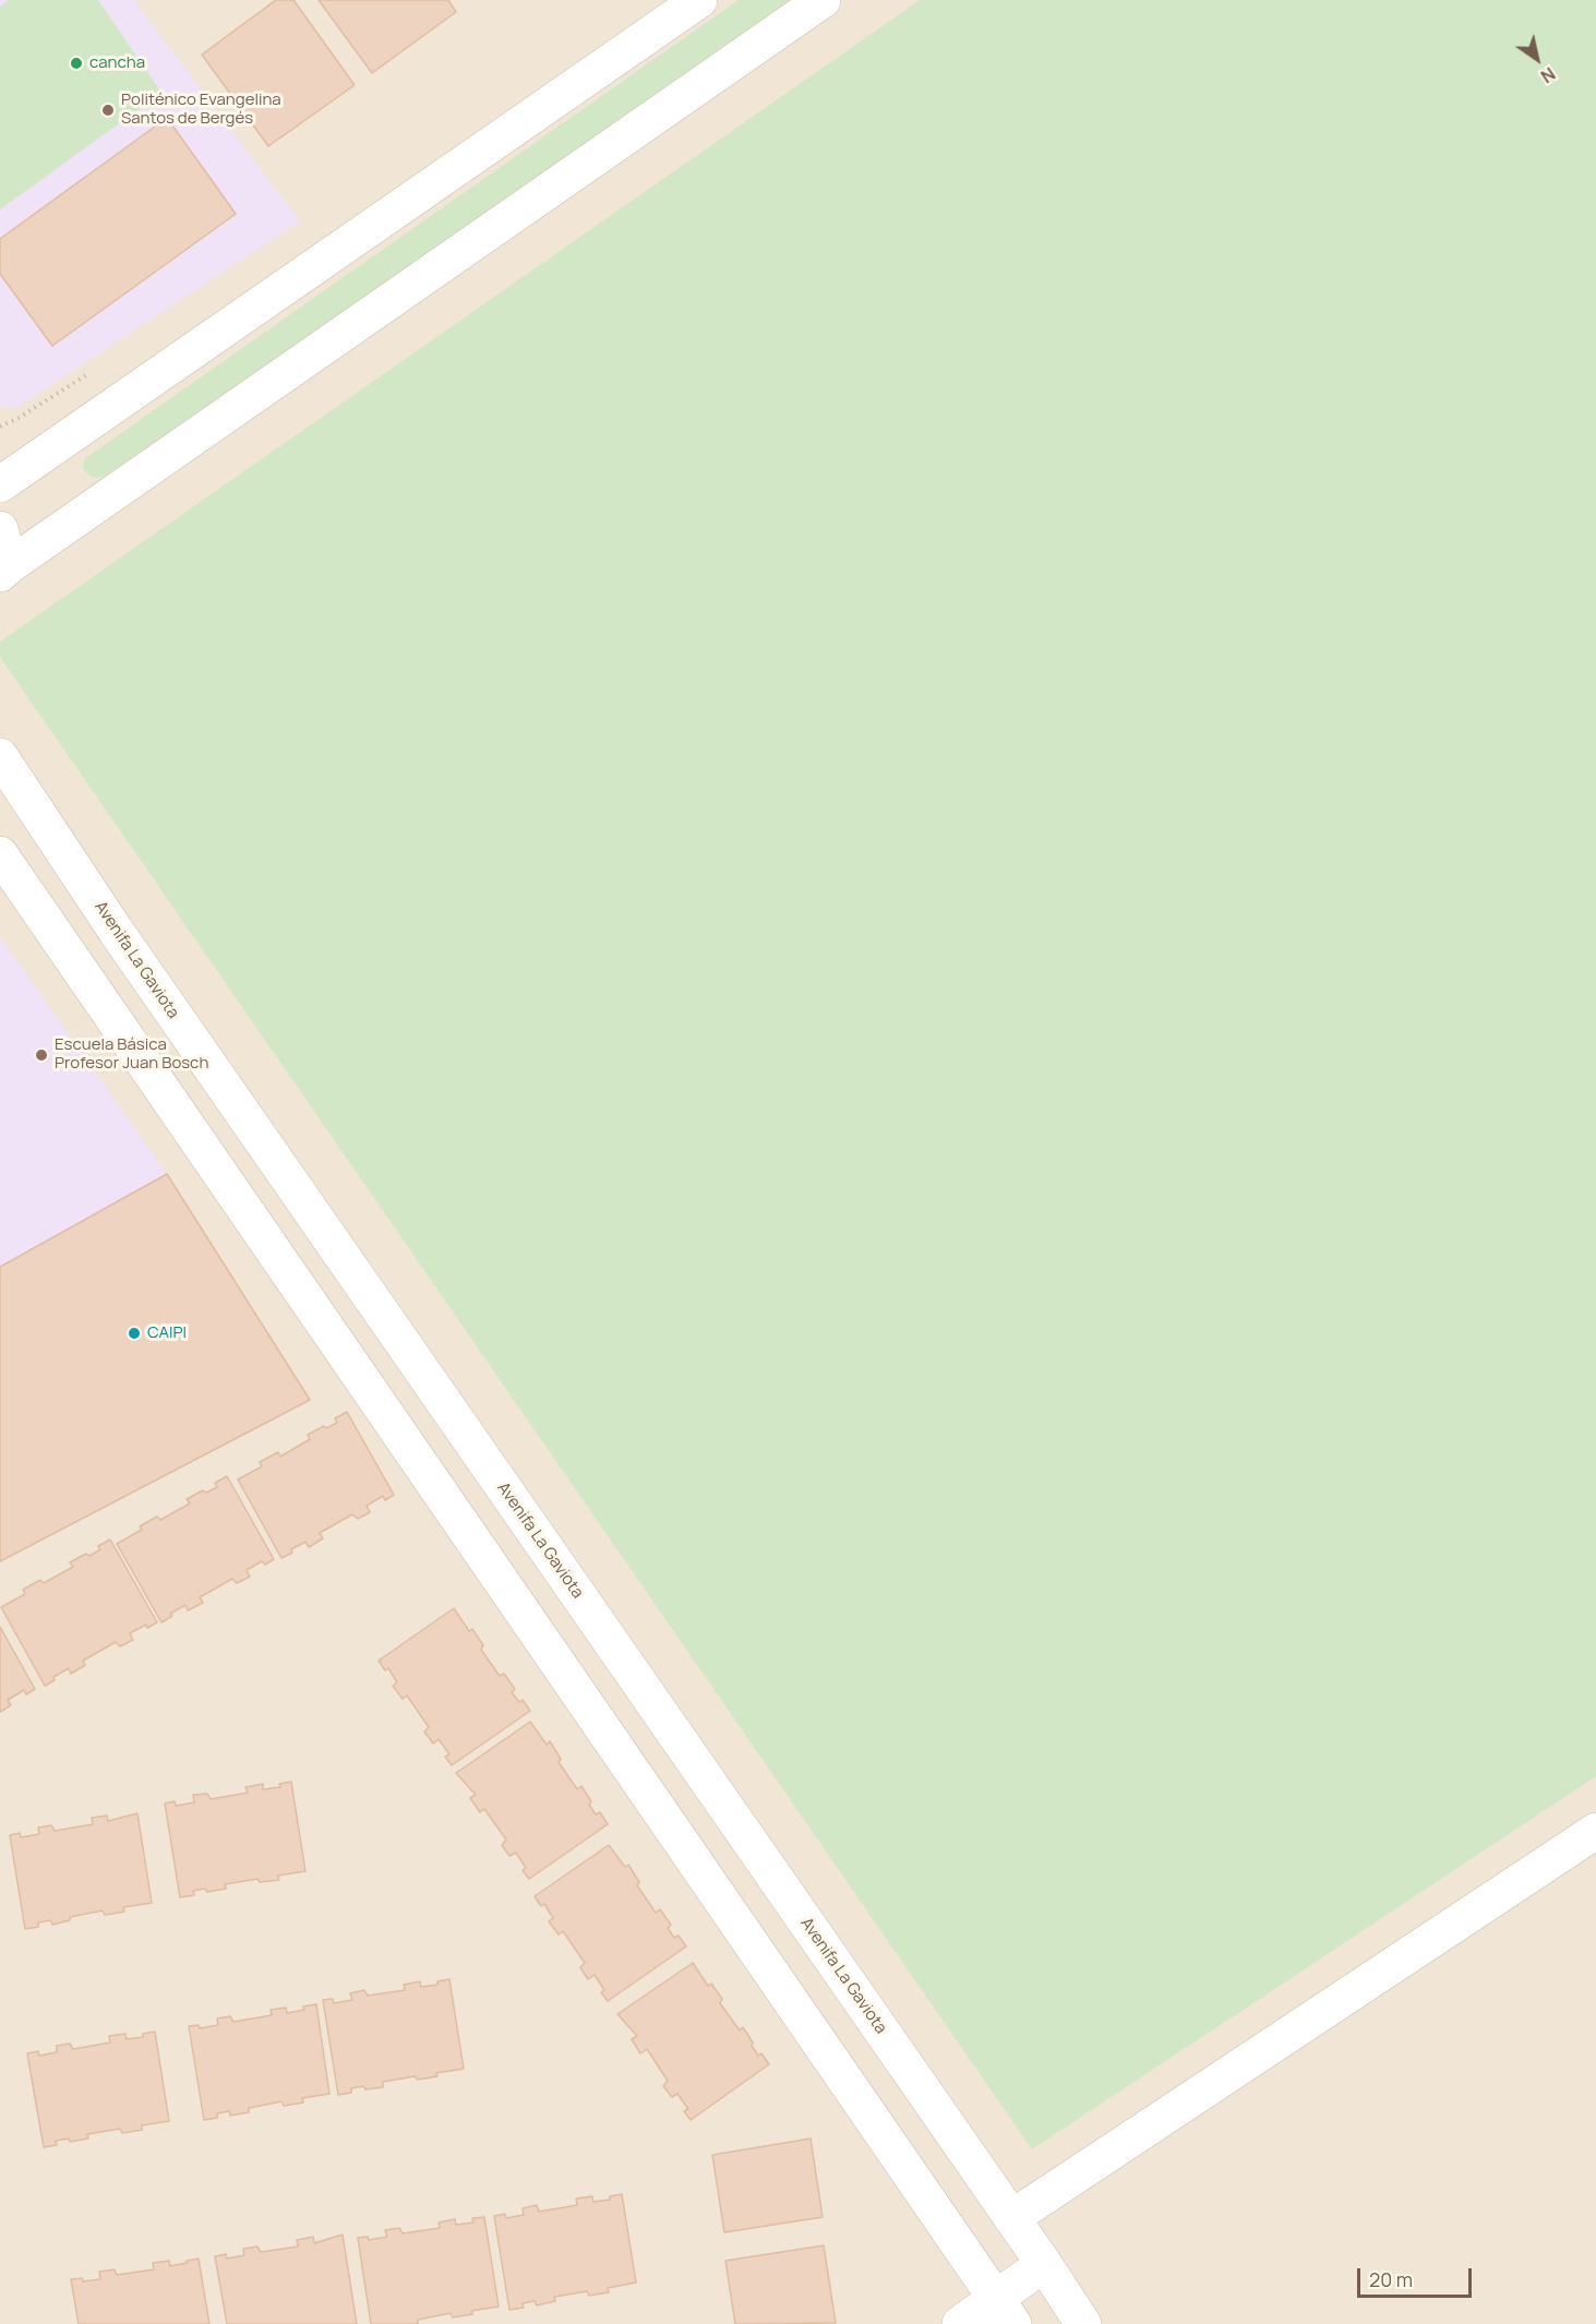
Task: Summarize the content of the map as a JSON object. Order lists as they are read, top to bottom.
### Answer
{
  "streets": {
    "street": ["Avenifa La Gaviota"]
  },
  "places": [
    "cancha",
    "Politénico Evangelina Santos de Bergés",
    "Escuela Básica Profesor Juan Bosch",
    "CAIPI"
  ],
  "scale_bar": "20 m",
  "north": "bottom right"
}
